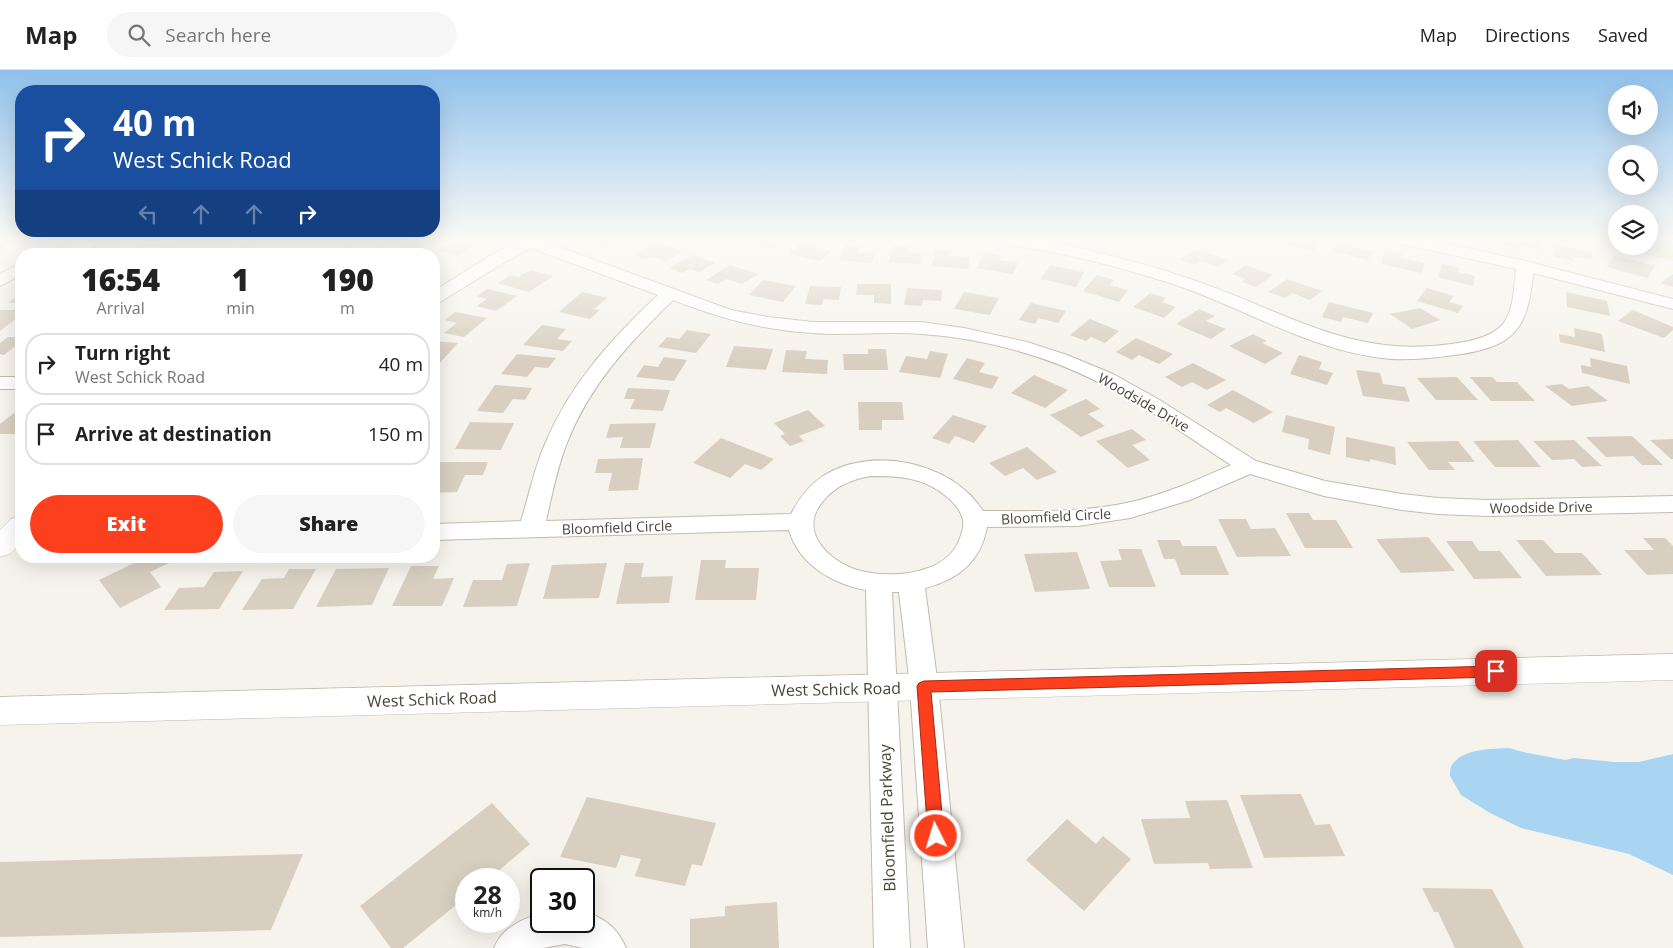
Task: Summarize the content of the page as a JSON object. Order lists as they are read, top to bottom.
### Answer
{
  "streets": {
    "street": [
      "Woodside Drive",
      "Bloomfield Circle",
      "West Schick Road",
      "Bloomfield Parkway"
    ]
  },
  "crossings": [
    ["Woodside Drive", "Bloomfield Circle"],
    ["West Schick Road", "Bloomfield Parkway"]
  ],
  "page": {
    "header": "Map",
    "search": "Search here",
    "nav": ["Map", "Directions", "Saved"],
    "turn": ["40 m", "West Schick Road"],
    "eta": [
      "16:54",
      "Arrival",
      "1",
      "min",
      "190",
      "m"
    ],
    "list": [
      {
        "name": "Turn right",
        "note": "West Schick Road",
        "value": "40 m"
      },
      {
        "name": "Arrive at destination",
        "value": "150 m"
      }
    ],
    "buttons": ["Exit", "Share"],
    "speed": "28 km/h",
    "limit": "30"
  }
}
